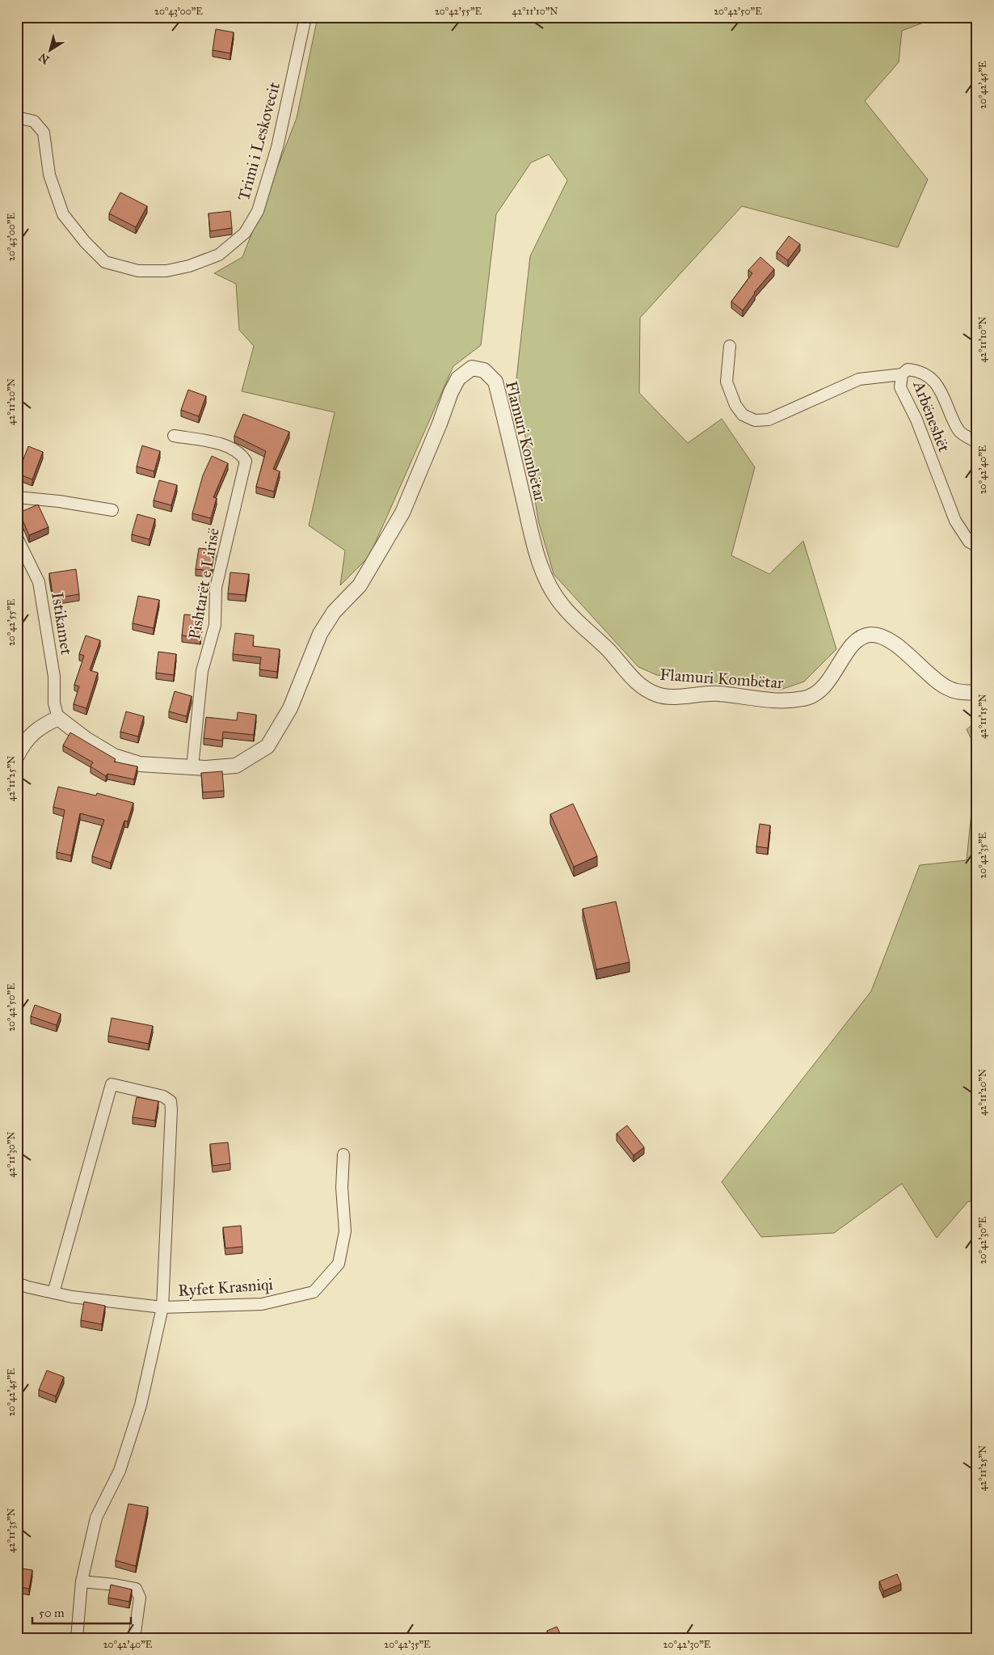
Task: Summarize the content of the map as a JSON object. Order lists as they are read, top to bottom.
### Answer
{
  "streets": {
    "street": [
      "Trimi i Leskovecit",
      "Arbëneshët",
      "Flamuri Kombëtar",
      "Pishtarët e Lirisë",
      "Istikamet",
      "Ryfet Krasniqi"
    ]
  },
  "crossings": [
    ["Flamuri Kombëtar", "Pishtarët e Lirisë"],
    ["Flamuri Kombëtar", "Istikamet"]
  ],
  "scale_bar": "50 m",
  "north": "bottom left",
  "coordinates": [
    "20°43'00\"E",
    "20°42'55\"E",
    "42°11'10\"N",
    "20°42'50\"E",
    "20°42'45\"E",
    "42°11'20\"N",
    "20°42'40\"E",
    "42°11'15\"N",
    "42°11'25\"N",
    "20°42'35\"E",
    "42°11'30\"N",
    "20°42'30\"E",
    "42°11'35\"N"
  ]
}
